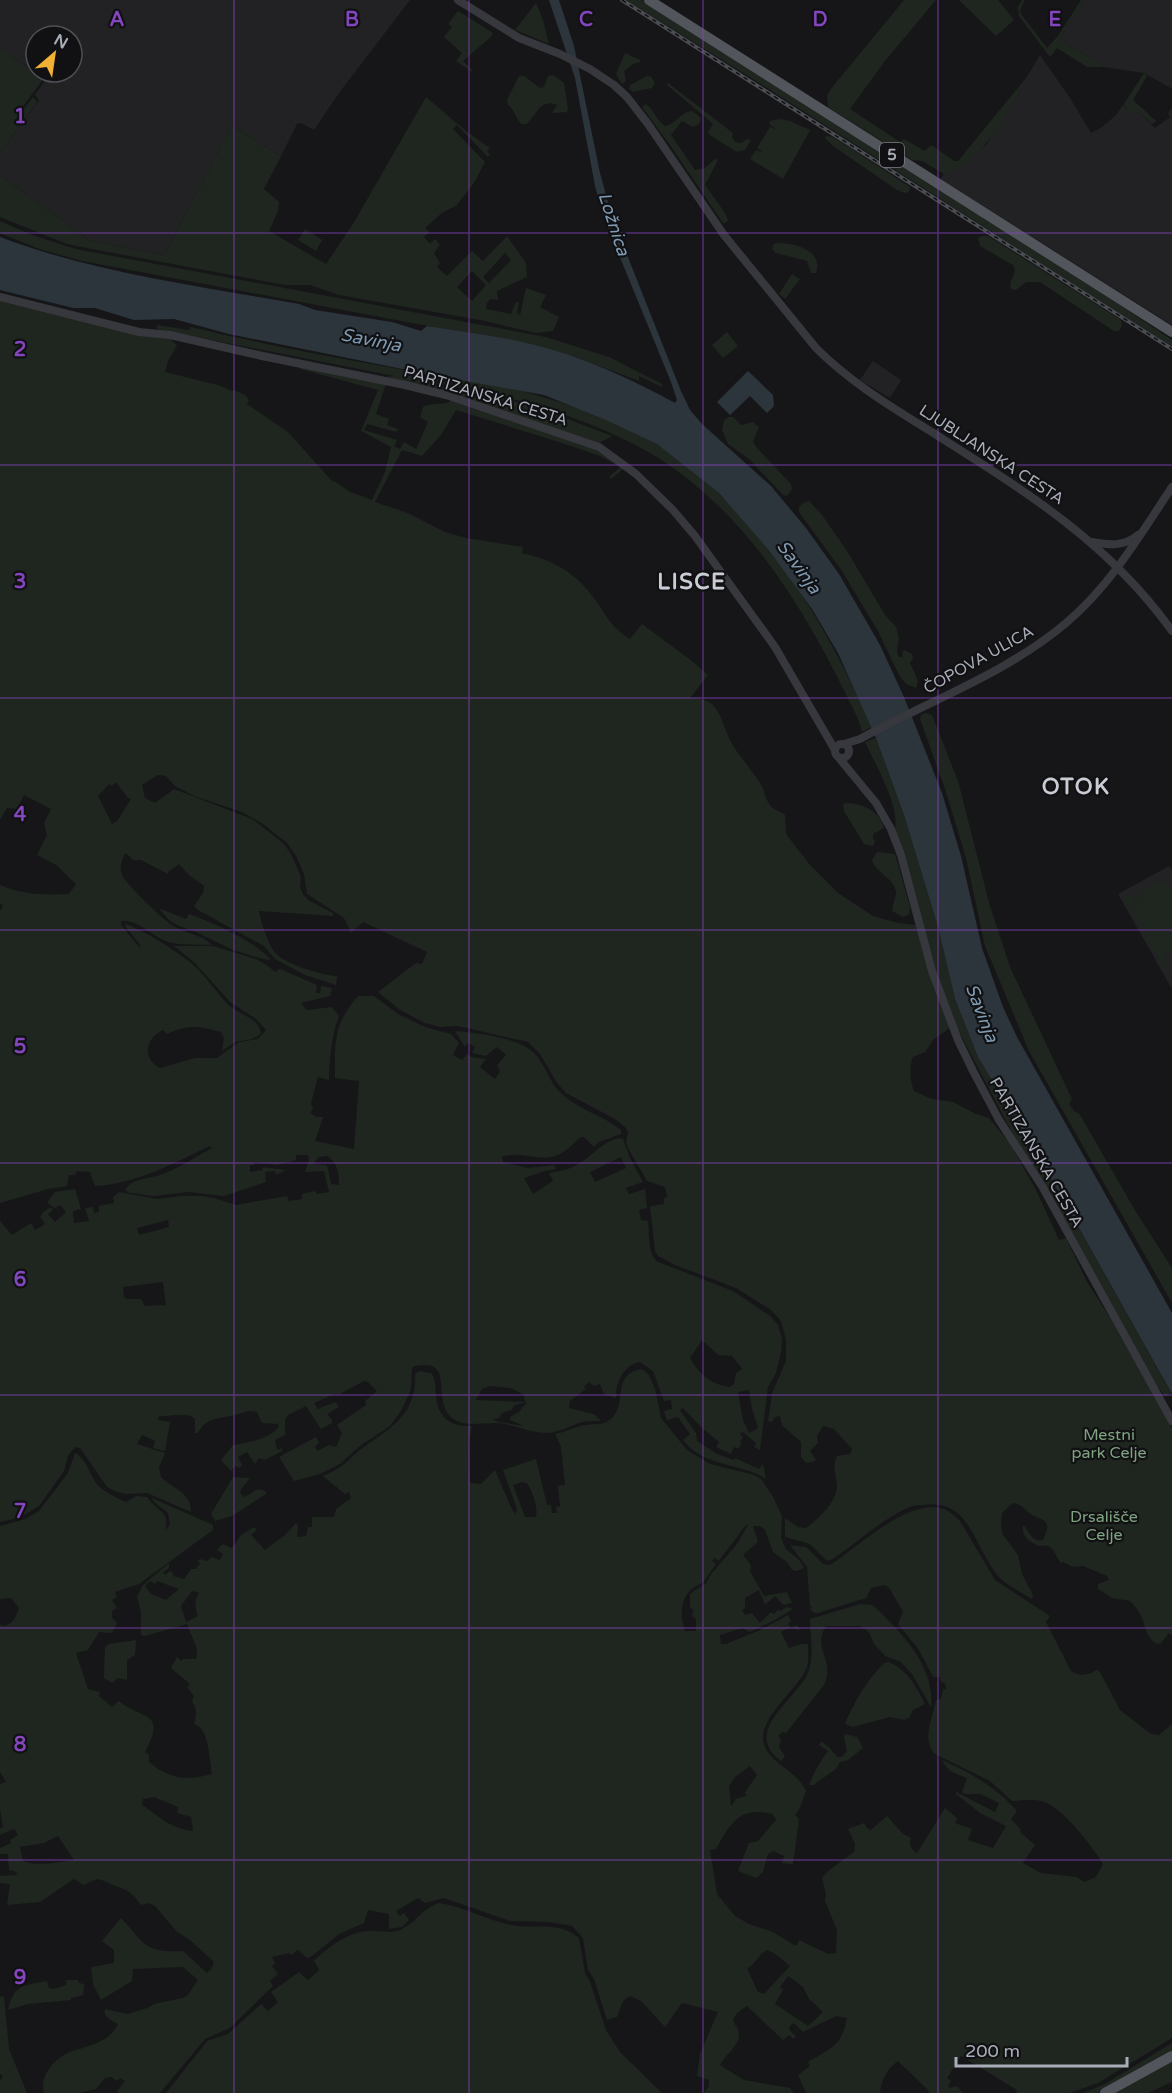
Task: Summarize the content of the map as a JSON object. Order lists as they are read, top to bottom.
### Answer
{
  "streets": {
    "main road": ["5"],
    "street": ["PARTIZANSKA CESTA", "LJUBLJANSKA CESTA", "ČOPOVA ULICA"]
  },
  "crossings": [
    ["PARTIZANSKA CESTA", "ČOPOVA ULICA"],
    ["LJUBLJANSKA CESTA", "ČOPOVA ULICA"]
  ],
  "districts": ["LISCE", "OTOK"],
  "water": ["Ložnica", "Savinja"],
  "parks": ["Mestni park Celje", "Drsališče Celje"],
  "scale_bar": "200 m",
  "north": "top right",
  "grid": {
    "columns": [
      "A",
      "B",
      "C",
      "D",
      "E"
    ],
    "rows": [
      "1",
      "2",
      "3",
      "4",
      "5",
      "6",
      "7",
      "8",
      "9"
    ]
  }
}
